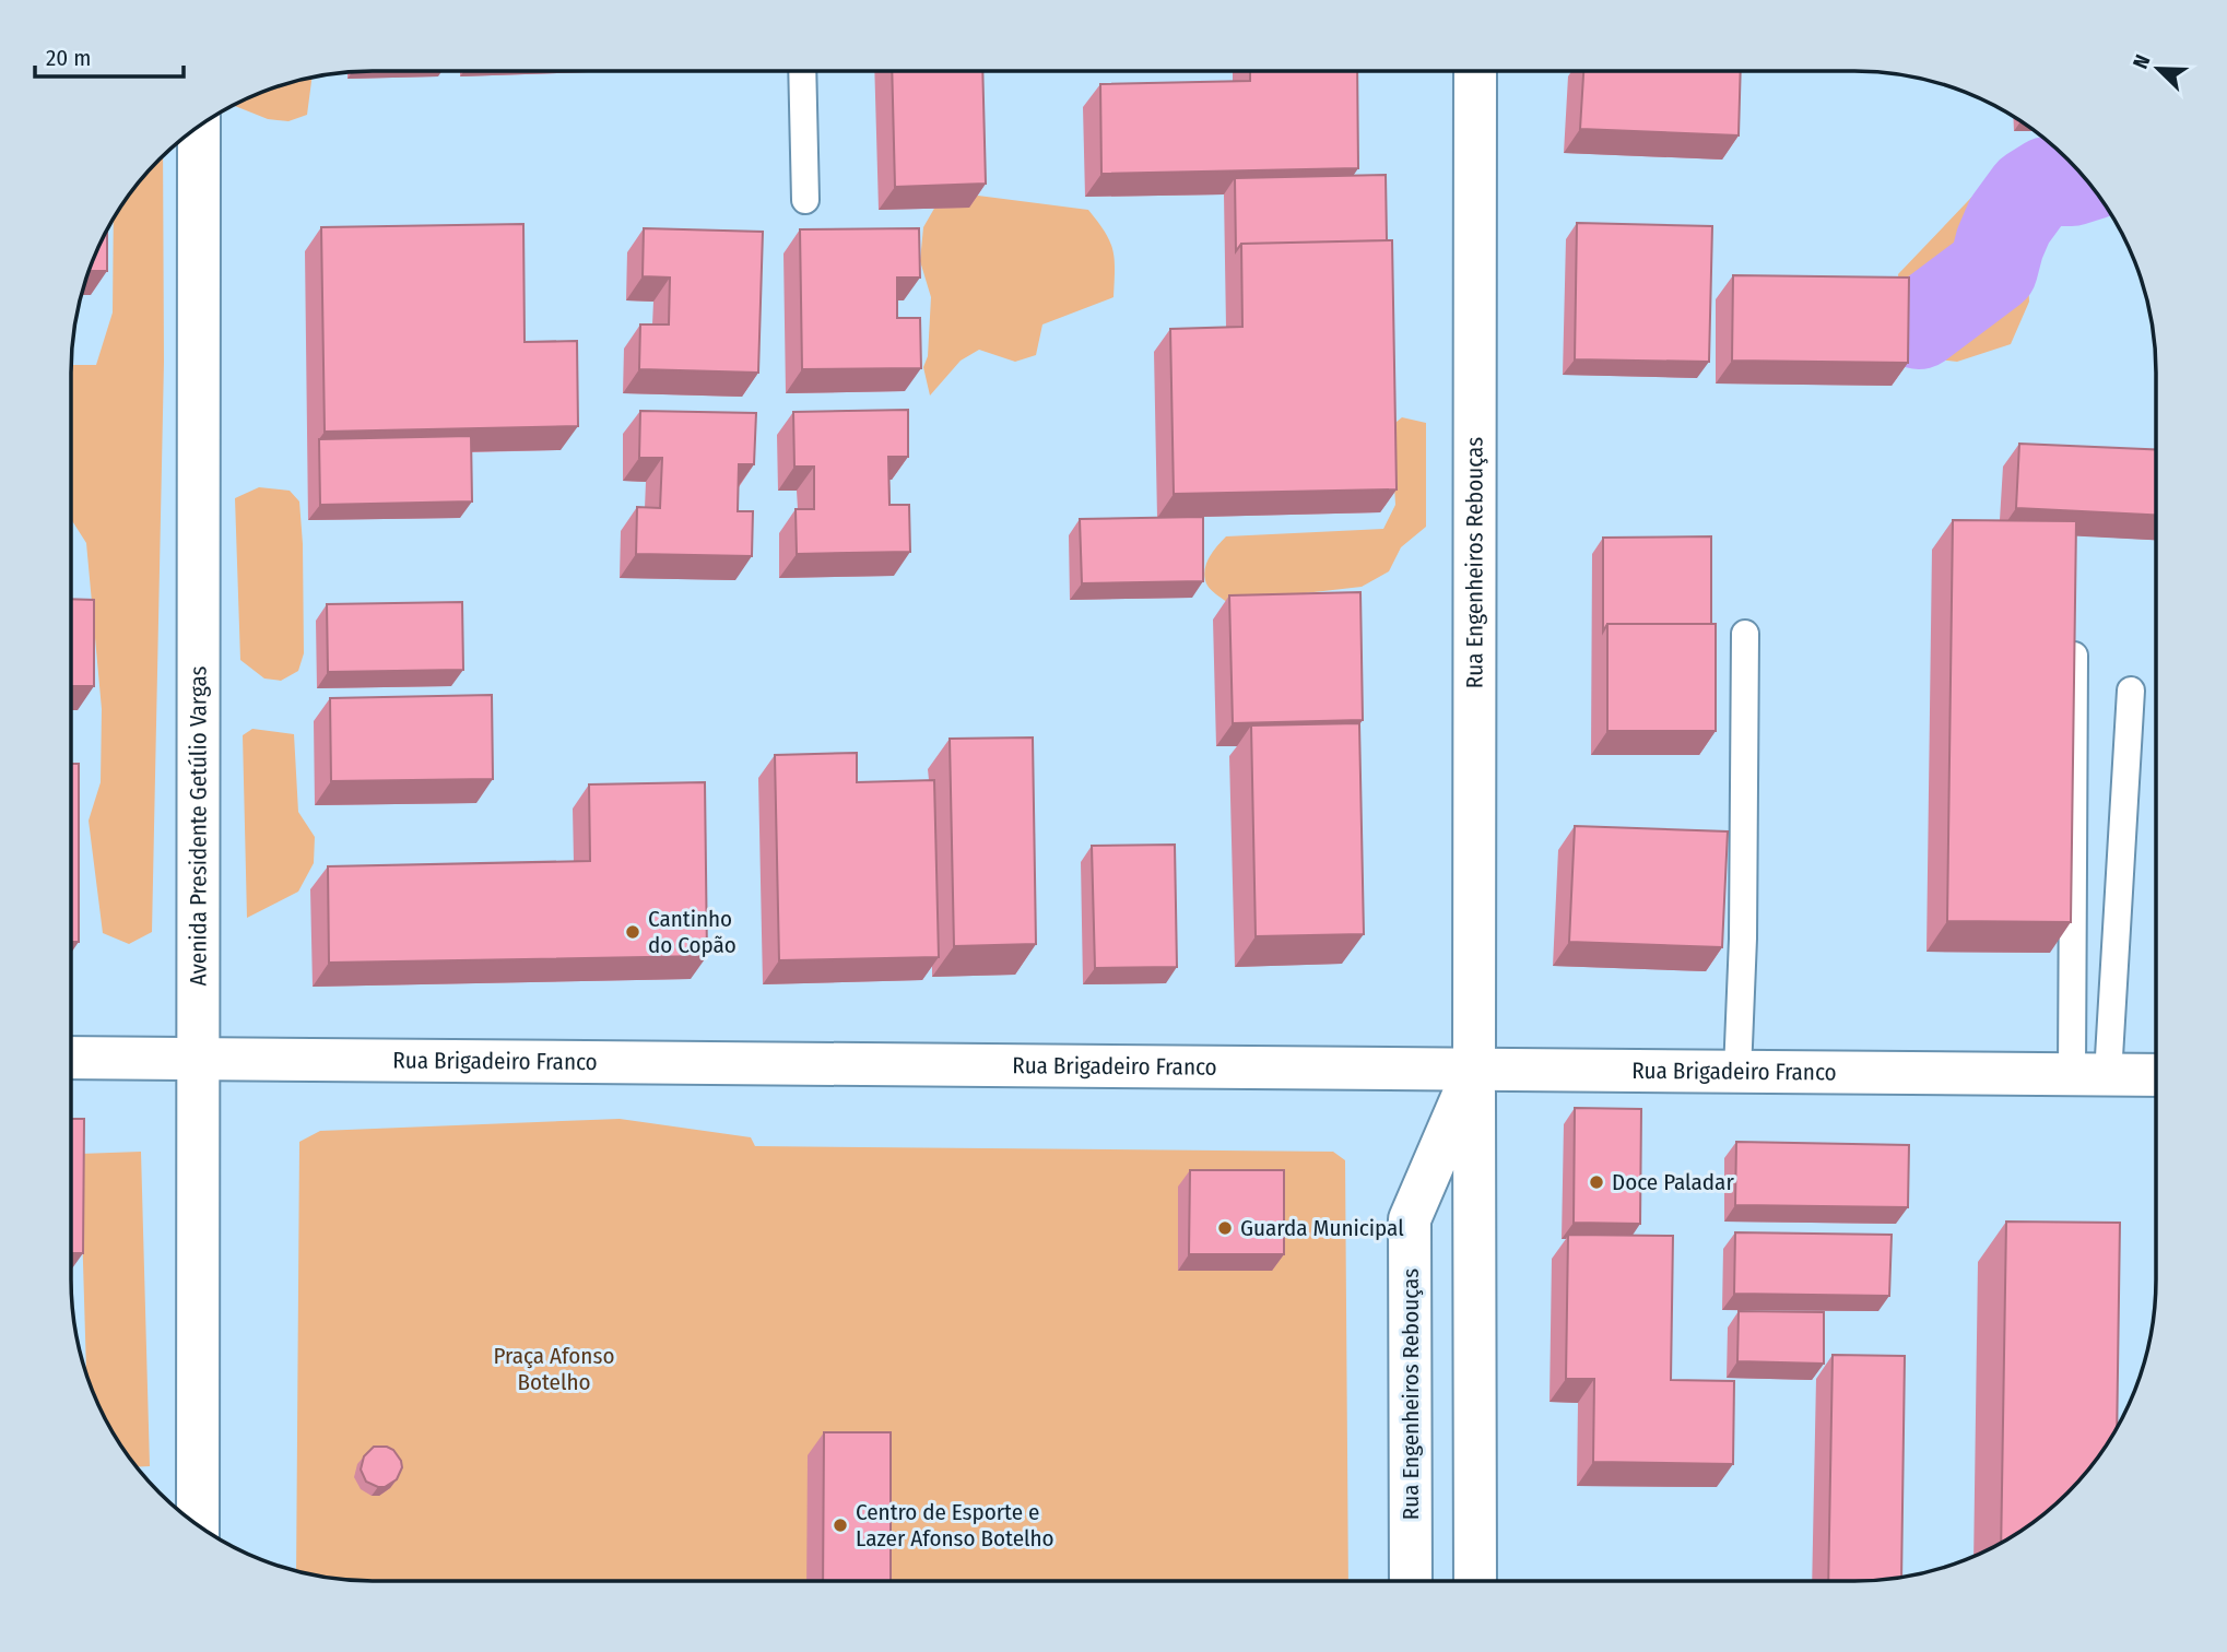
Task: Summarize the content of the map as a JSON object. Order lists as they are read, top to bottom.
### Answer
{
  "streets": {
    "main road": ["Rua Engenheiros Rebouças", "Avenida Presidente Getúlio Vargas", "Rua Brigadeiro Franco"]
  },
  "crossings": [
    ["Rua Engenheiros Rebouças", "Rua Brigadeiro Franco"],
    ["Avenida Presidente Getúlio Vargas", "Rua Brigadeiro Franco"]
  ],
  "parks": ["Praça Afonso Botelho"],
  "places": [
    "Cantinho do Copão",
    "Doce Paladar",
    "Guarda Municipal",
    "Centro de Esporte e Lazer Afonso Botelho"
  ],
  "scale_bar": "20 m",
  "north": "top left"
}
